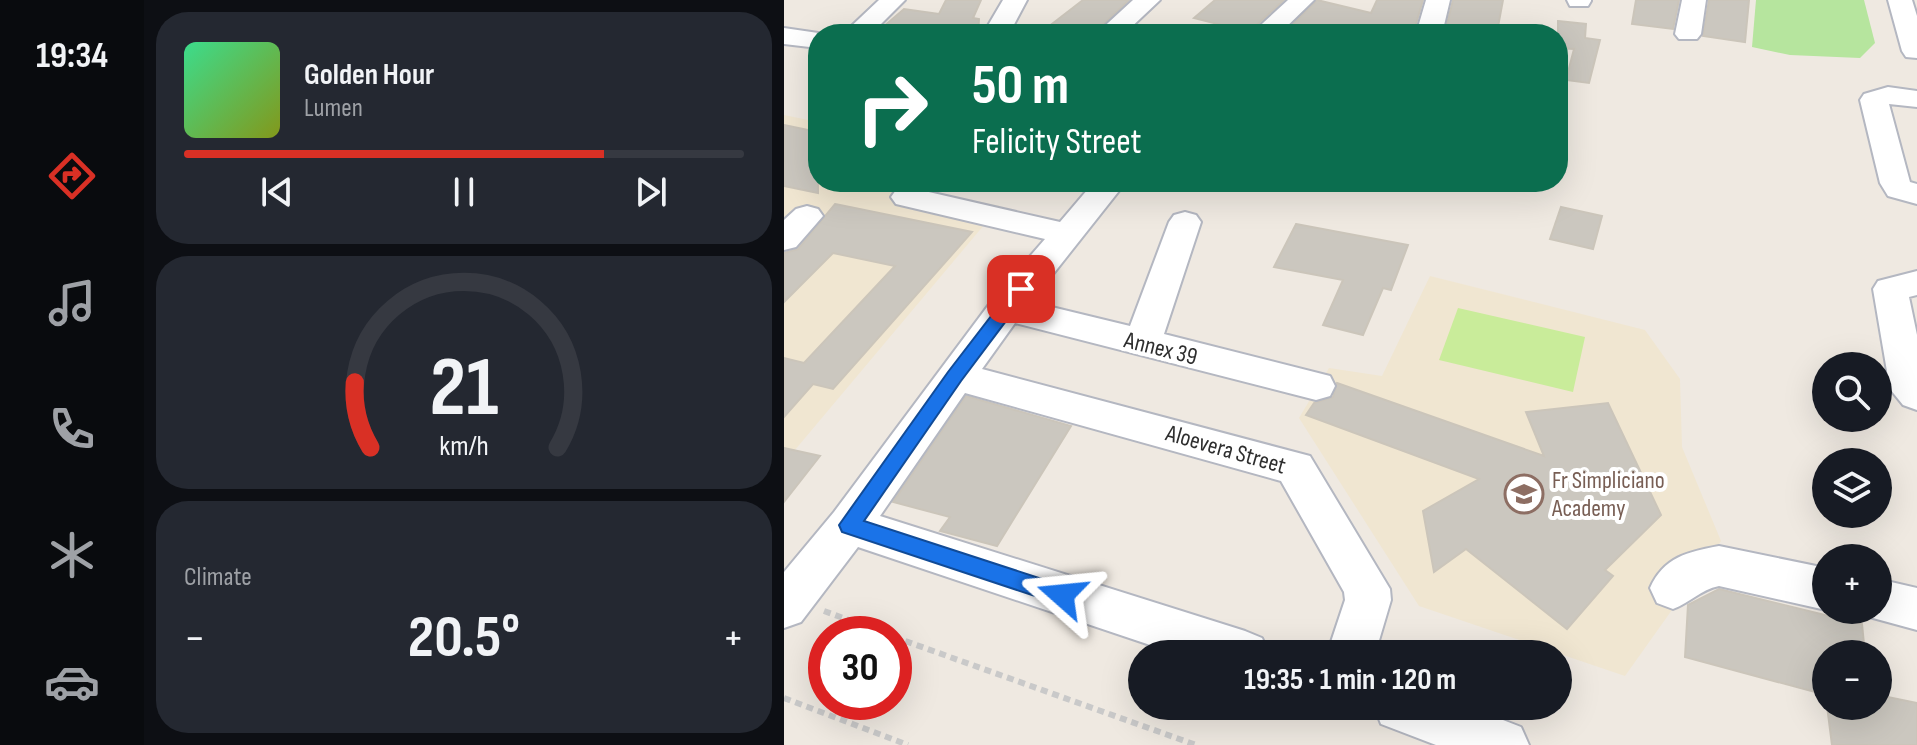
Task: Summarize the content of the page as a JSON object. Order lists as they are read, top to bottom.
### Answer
{
  "streets": {
    "street": ["Annex 39", "Aloevera Street"]
  },
  "places": {
    "school or university": ["Fr Simpliciano Academy"]
  },
  "page": {
    "tabs": "19:34",
    "turn": ["50 m", "Felicity Street"],
    "song": ["Golden Hour", "Lumen"],
    "map_buttons": ["+", "−"],
    "tile": "Climate",
    "heat": ["−", "20.5°", "+"],
    "limit": "30",
    "trip": "19:35 · 1 min · 120 m",
    "gauge": ["21", "km/h"]
  }
}
